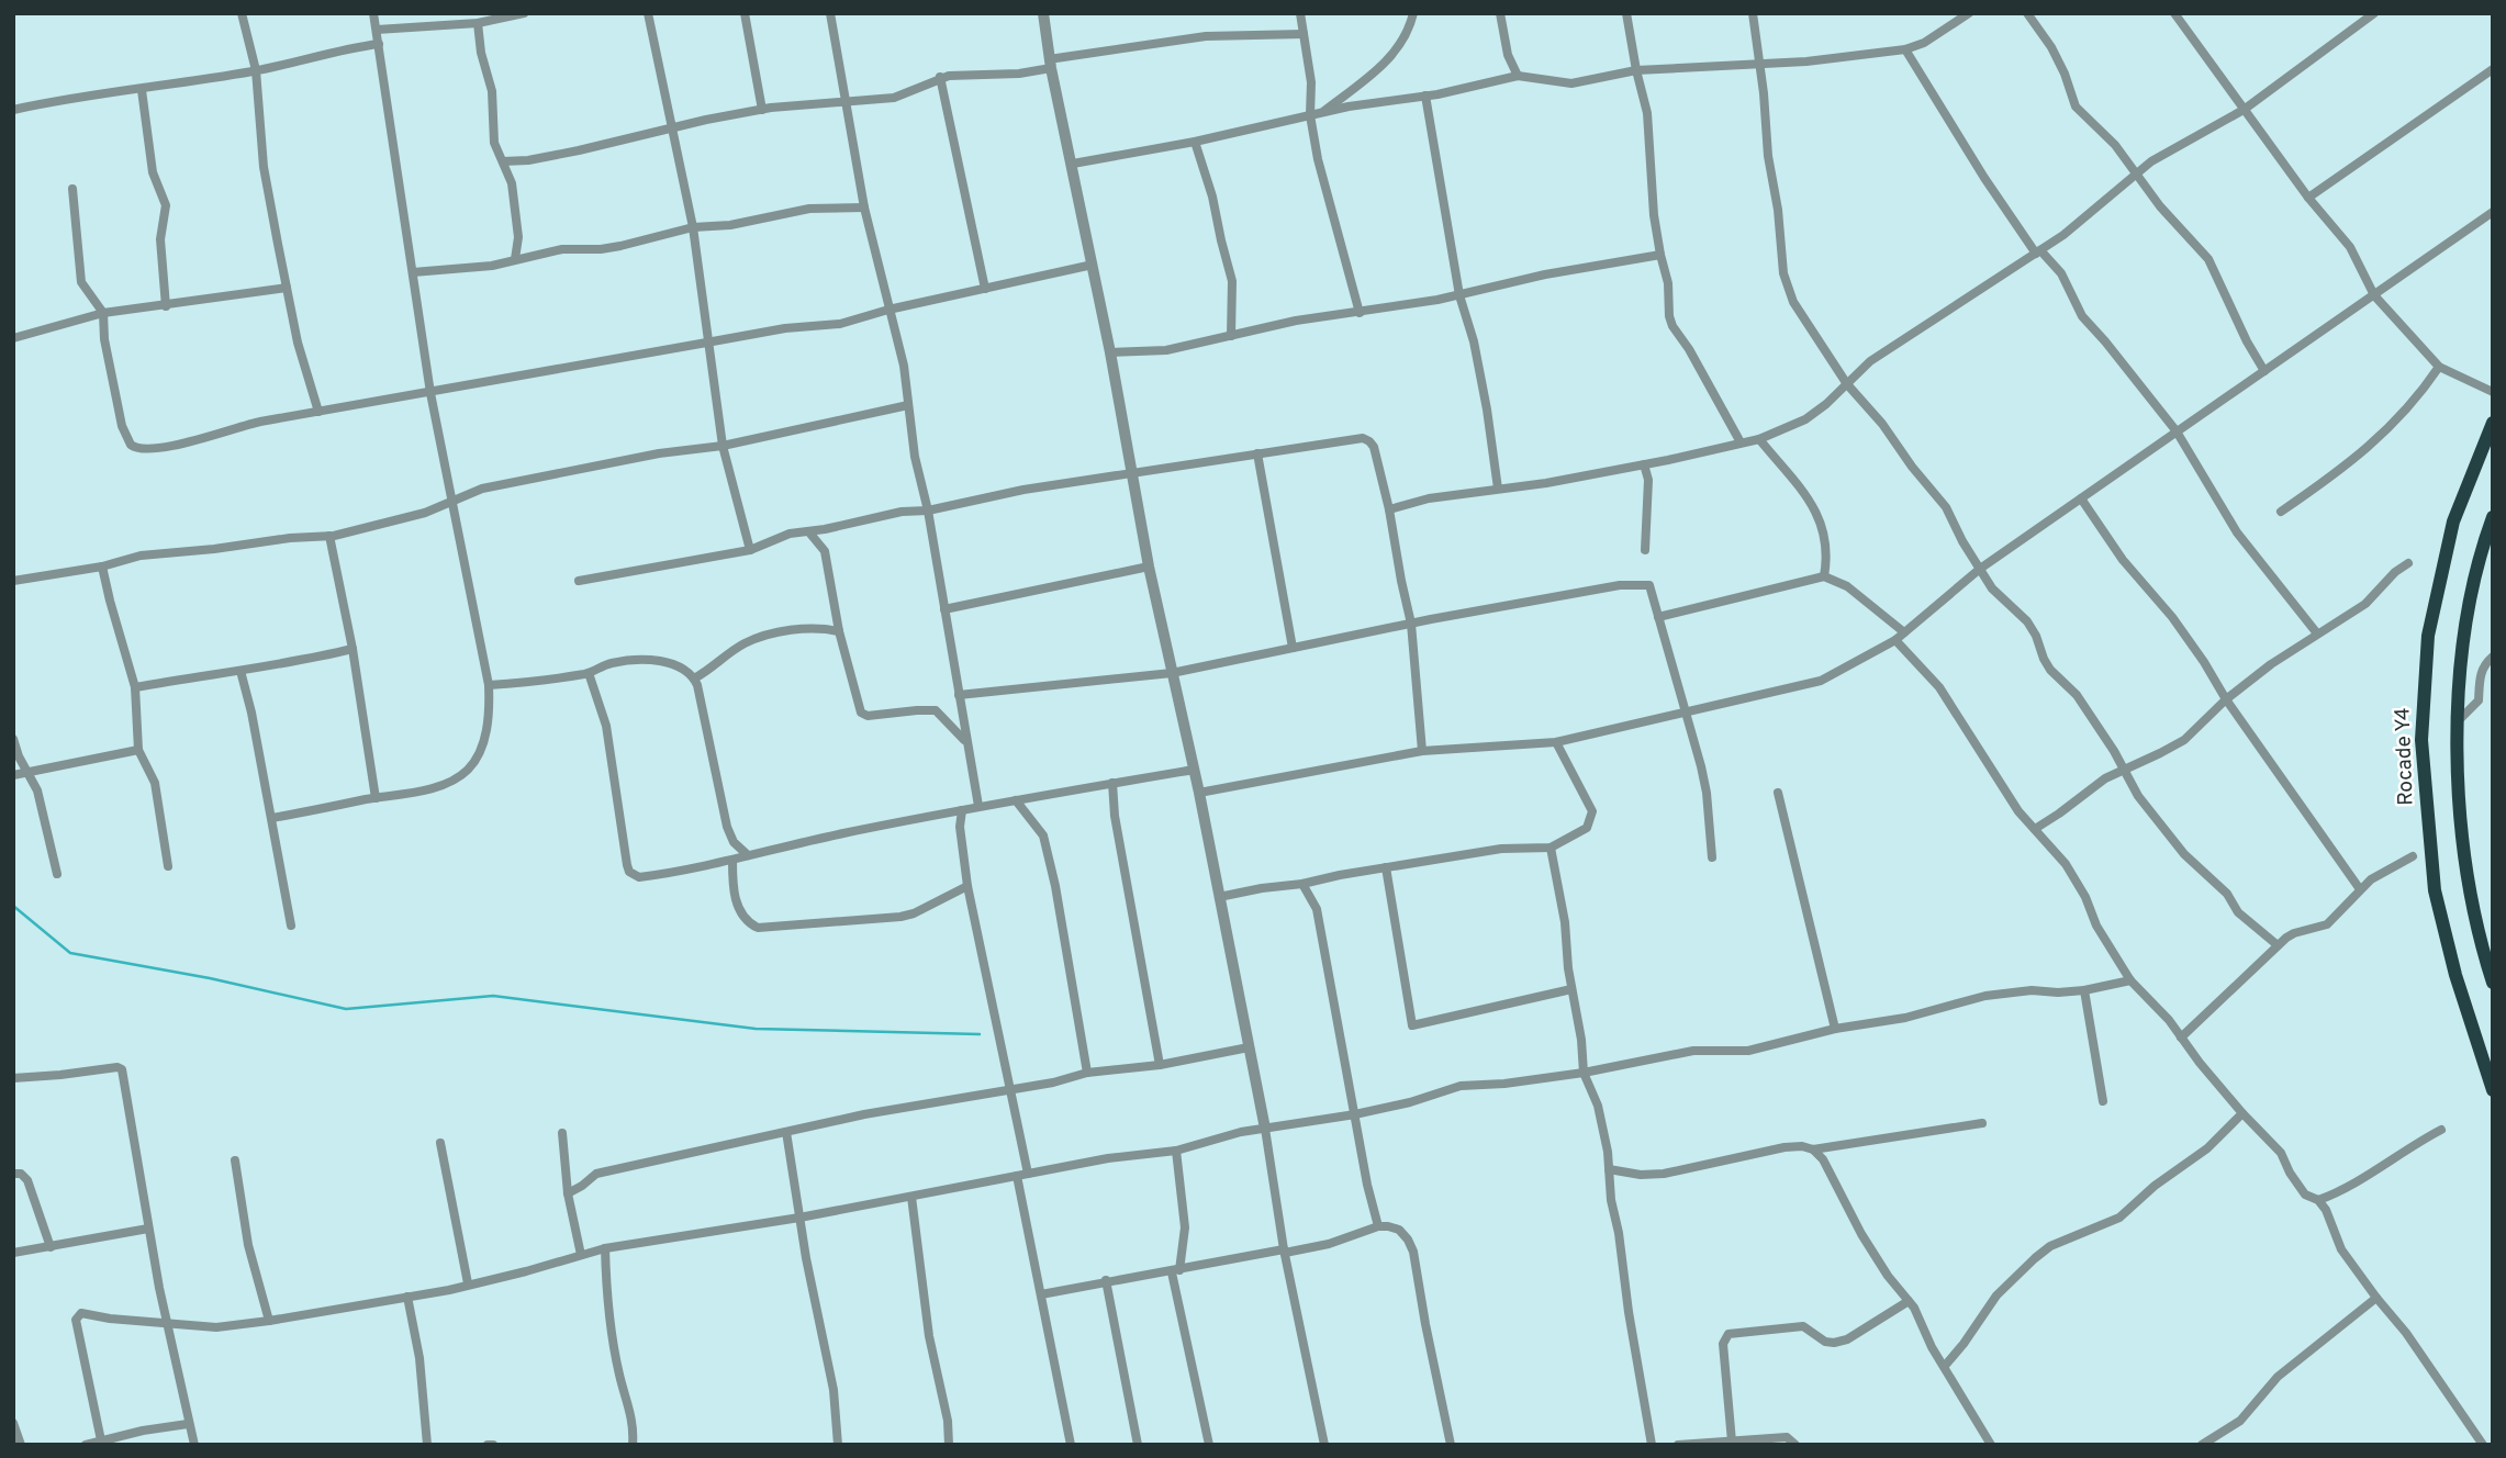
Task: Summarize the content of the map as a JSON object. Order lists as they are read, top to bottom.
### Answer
{
  "streets": {
    "highway": ["Rocade Y4"]
  }
}
